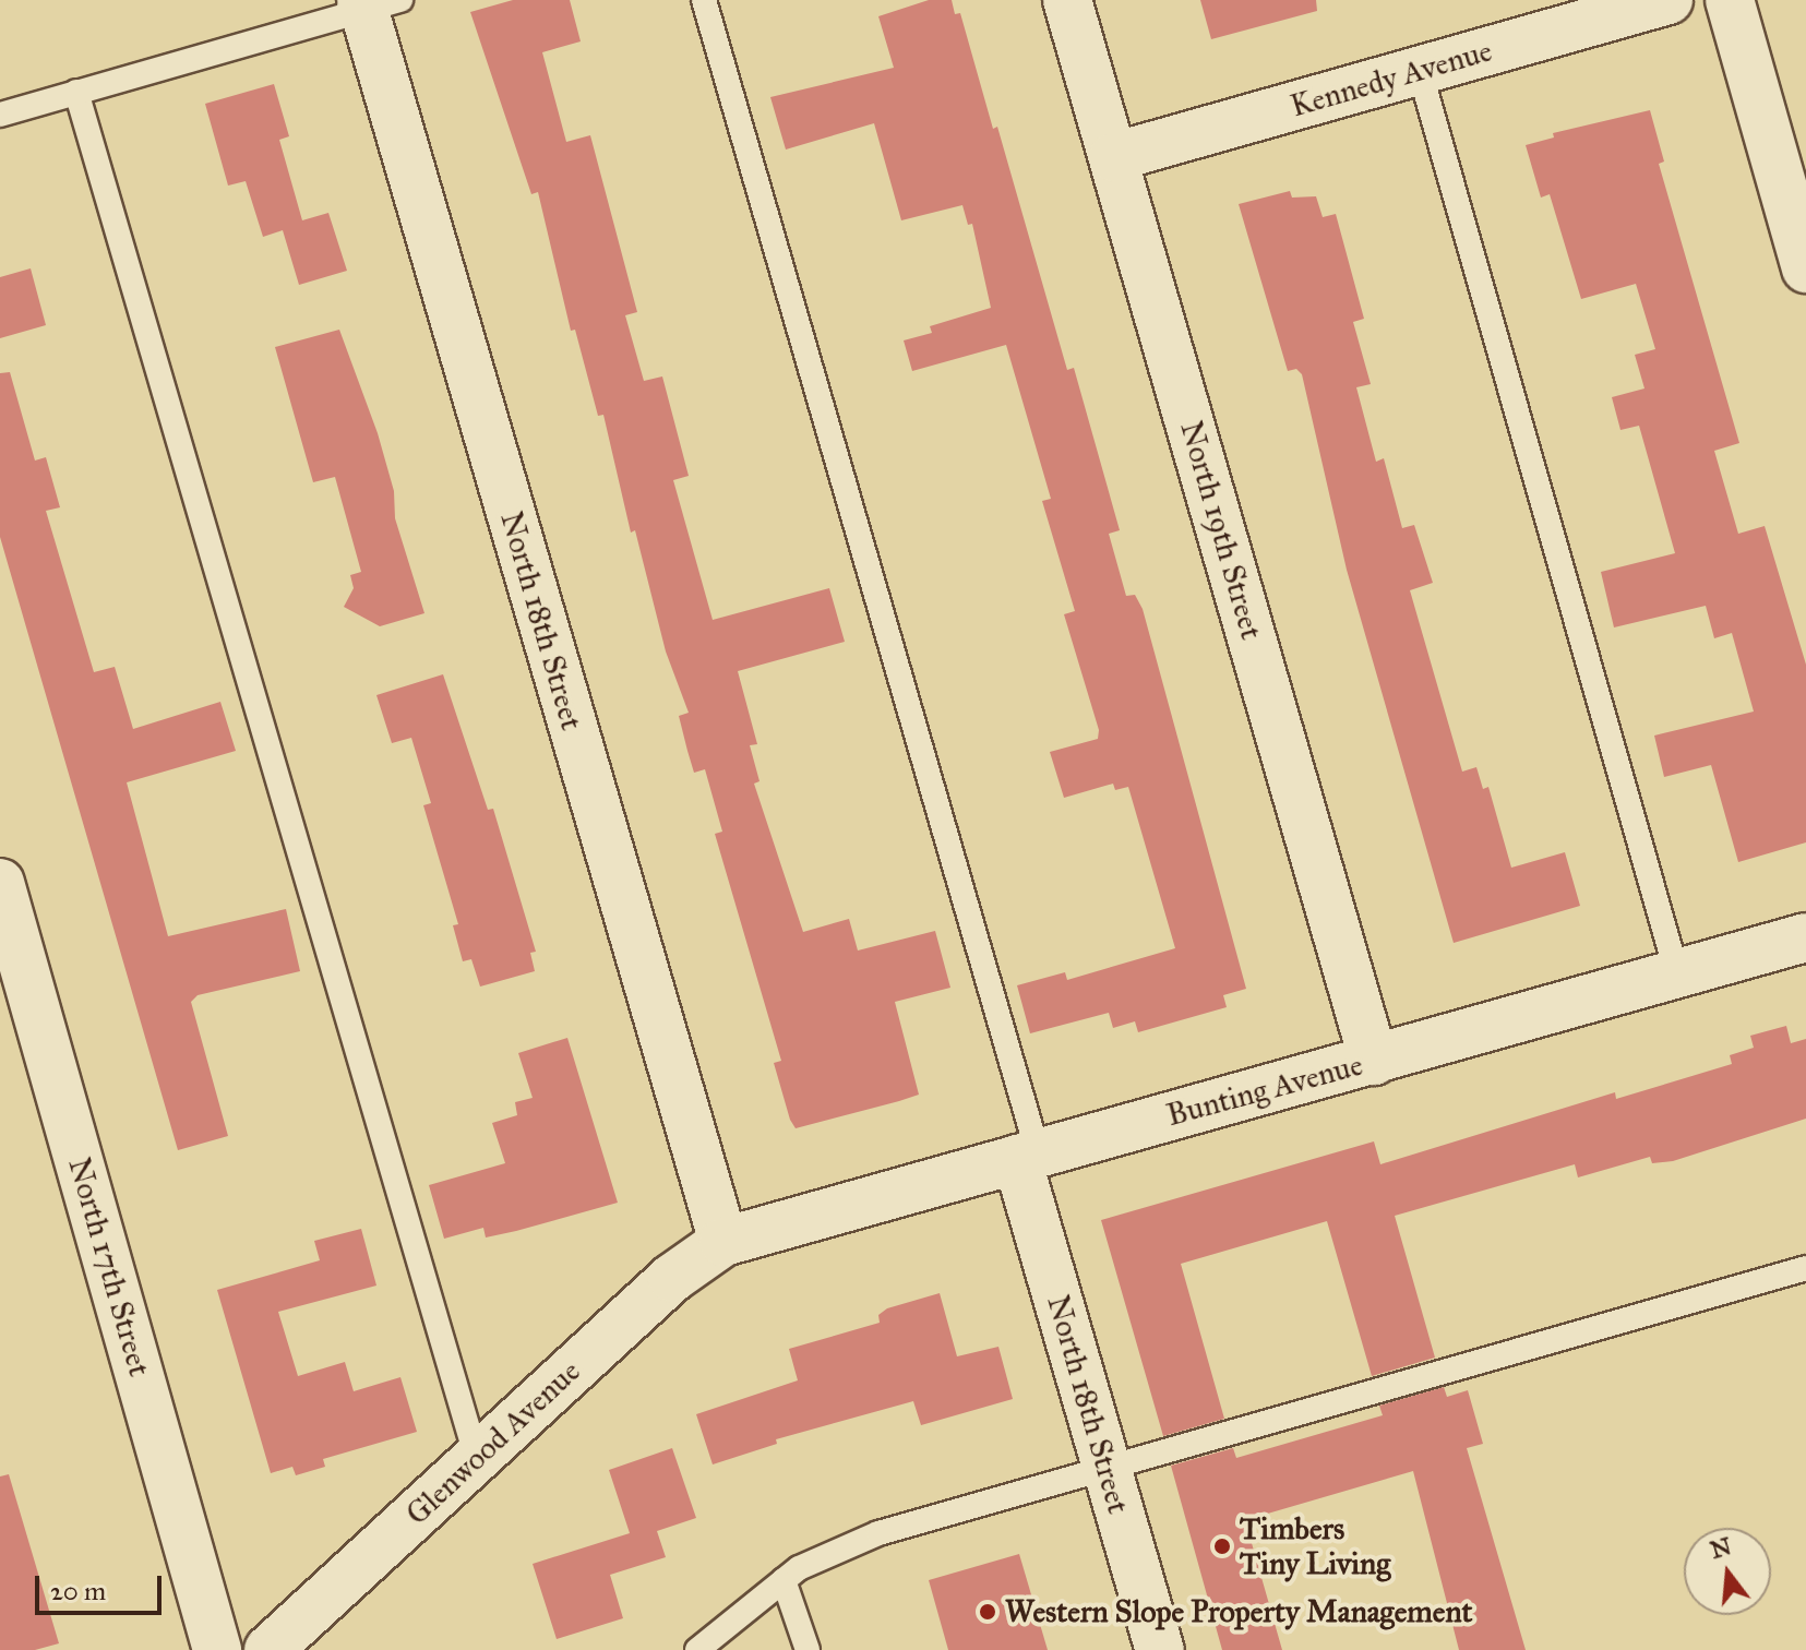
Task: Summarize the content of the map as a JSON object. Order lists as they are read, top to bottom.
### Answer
{
  "streets": {
    "street": [
      "Kennedy Avenue",
      "North 19th Street",
      "North 18th Street",
      "Bunting Avenue",
      "North 17th Street",
      "Glenwood Avenue"
    ]
  },
  "crossings": [
    ["Kennedy Avenue", "North 19th Street"],
    ["North 19th Street", "Bunting Avenue"],
    ["North 18th Street", "Bunting Avenue"],
    ["North 18th Street", "Glenwood Avenue"],
    ["Bunting Avenue", "Glenwood Avenue"]
  ],
  "places": ["Timbers Tiny Living", "Western Slope Property Management"],
  "scale_bar": "20 m",
  "north": "top"
}
